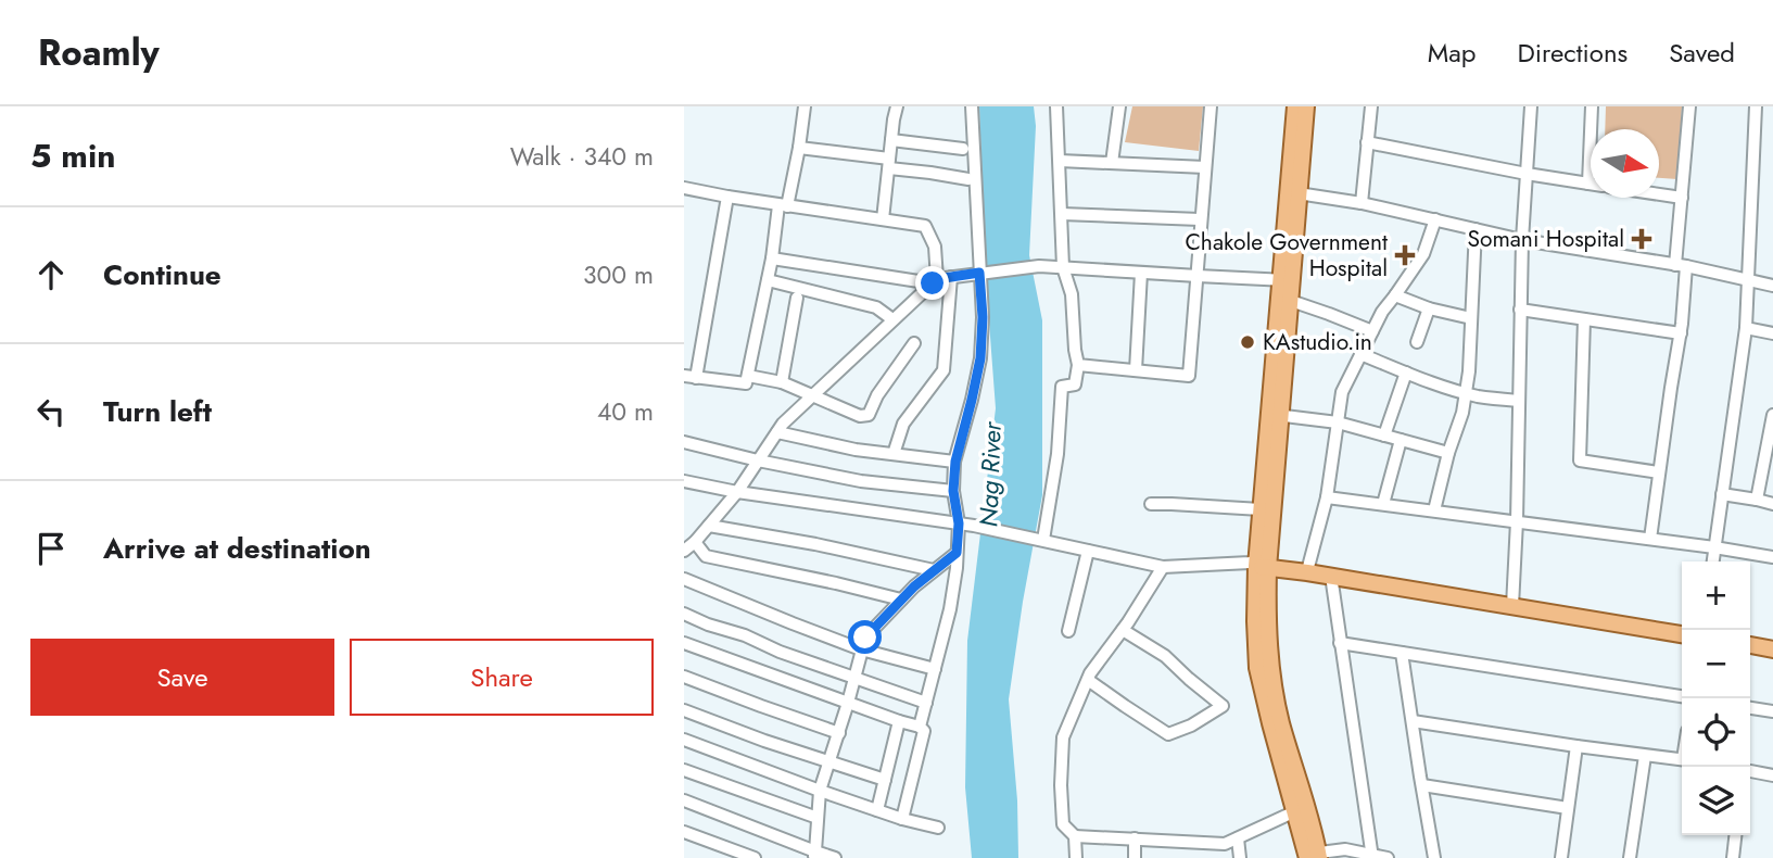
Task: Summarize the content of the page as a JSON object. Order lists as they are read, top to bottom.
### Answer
{
  "water": ["Nag River"],
  "places": {
    "health": ["Somani Hospital", "Chakole Government Hospital"],
    "other": ["KAstudio.in"]
  },
  "north": "right",
  "page": {
    "header": "Roamly",
    "nav": ["Map", "Directions", "Saved"],
    "heading": ["5 min", "Walk · 340 m"],
    "list": [
      ["Continue", "300 m"],
      ["Turn left", "40 m"],
      "Arrive at destination"
    ],
    "map_buttons": ["+", "−"],
    "buttons": ["Save", "Share"]
  }
}
